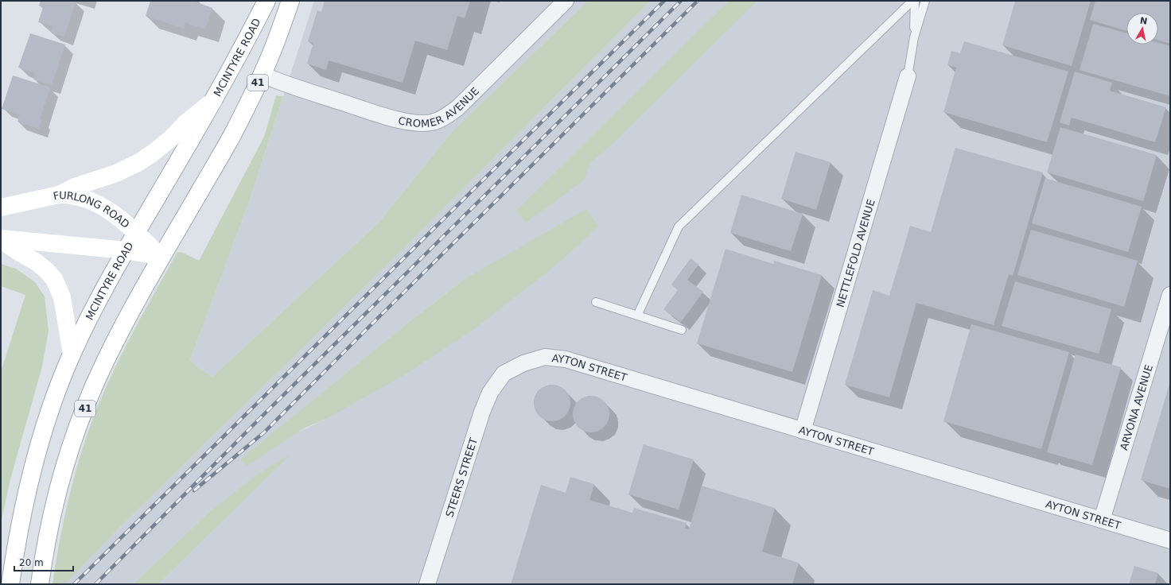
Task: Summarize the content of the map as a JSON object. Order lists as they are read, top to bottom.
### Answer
{
  "streets": {
    "main road": ["MCINTYRE ROAD", "41", "FURLONG ROAD"],
    "street": [
      "CROMER AVENUE",
      "NETTLEFOLD AVENUE",
      "AYTON STREET",
      "ARVONA AVENUE",
      "STEERS STREET"
    ]
  },
  "crossings": [
    ["MCINTYRE ROAD", "FURLONG ROAD"],
    ["41", "CROMER AVENUE"],
    ["41", "FURLONG ROAD"],
    ["NETTLEFOLD AVENUE", "AYTON STREET"],
    ["AYTON STREET", "ARVONA AVENUE"],
    ["AYTON STREET", "STEERS STREET"]
  ],
  "scale_bar": "20 m",
  "north": "top"
}
